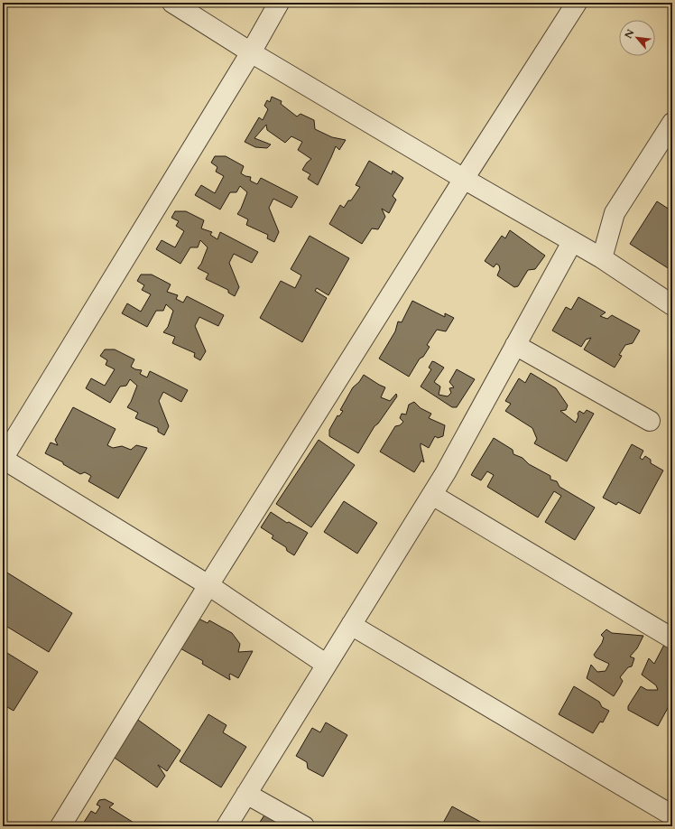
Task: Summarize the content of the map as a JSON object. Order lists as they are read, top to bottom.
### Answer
{
  "north": "top left"
}
